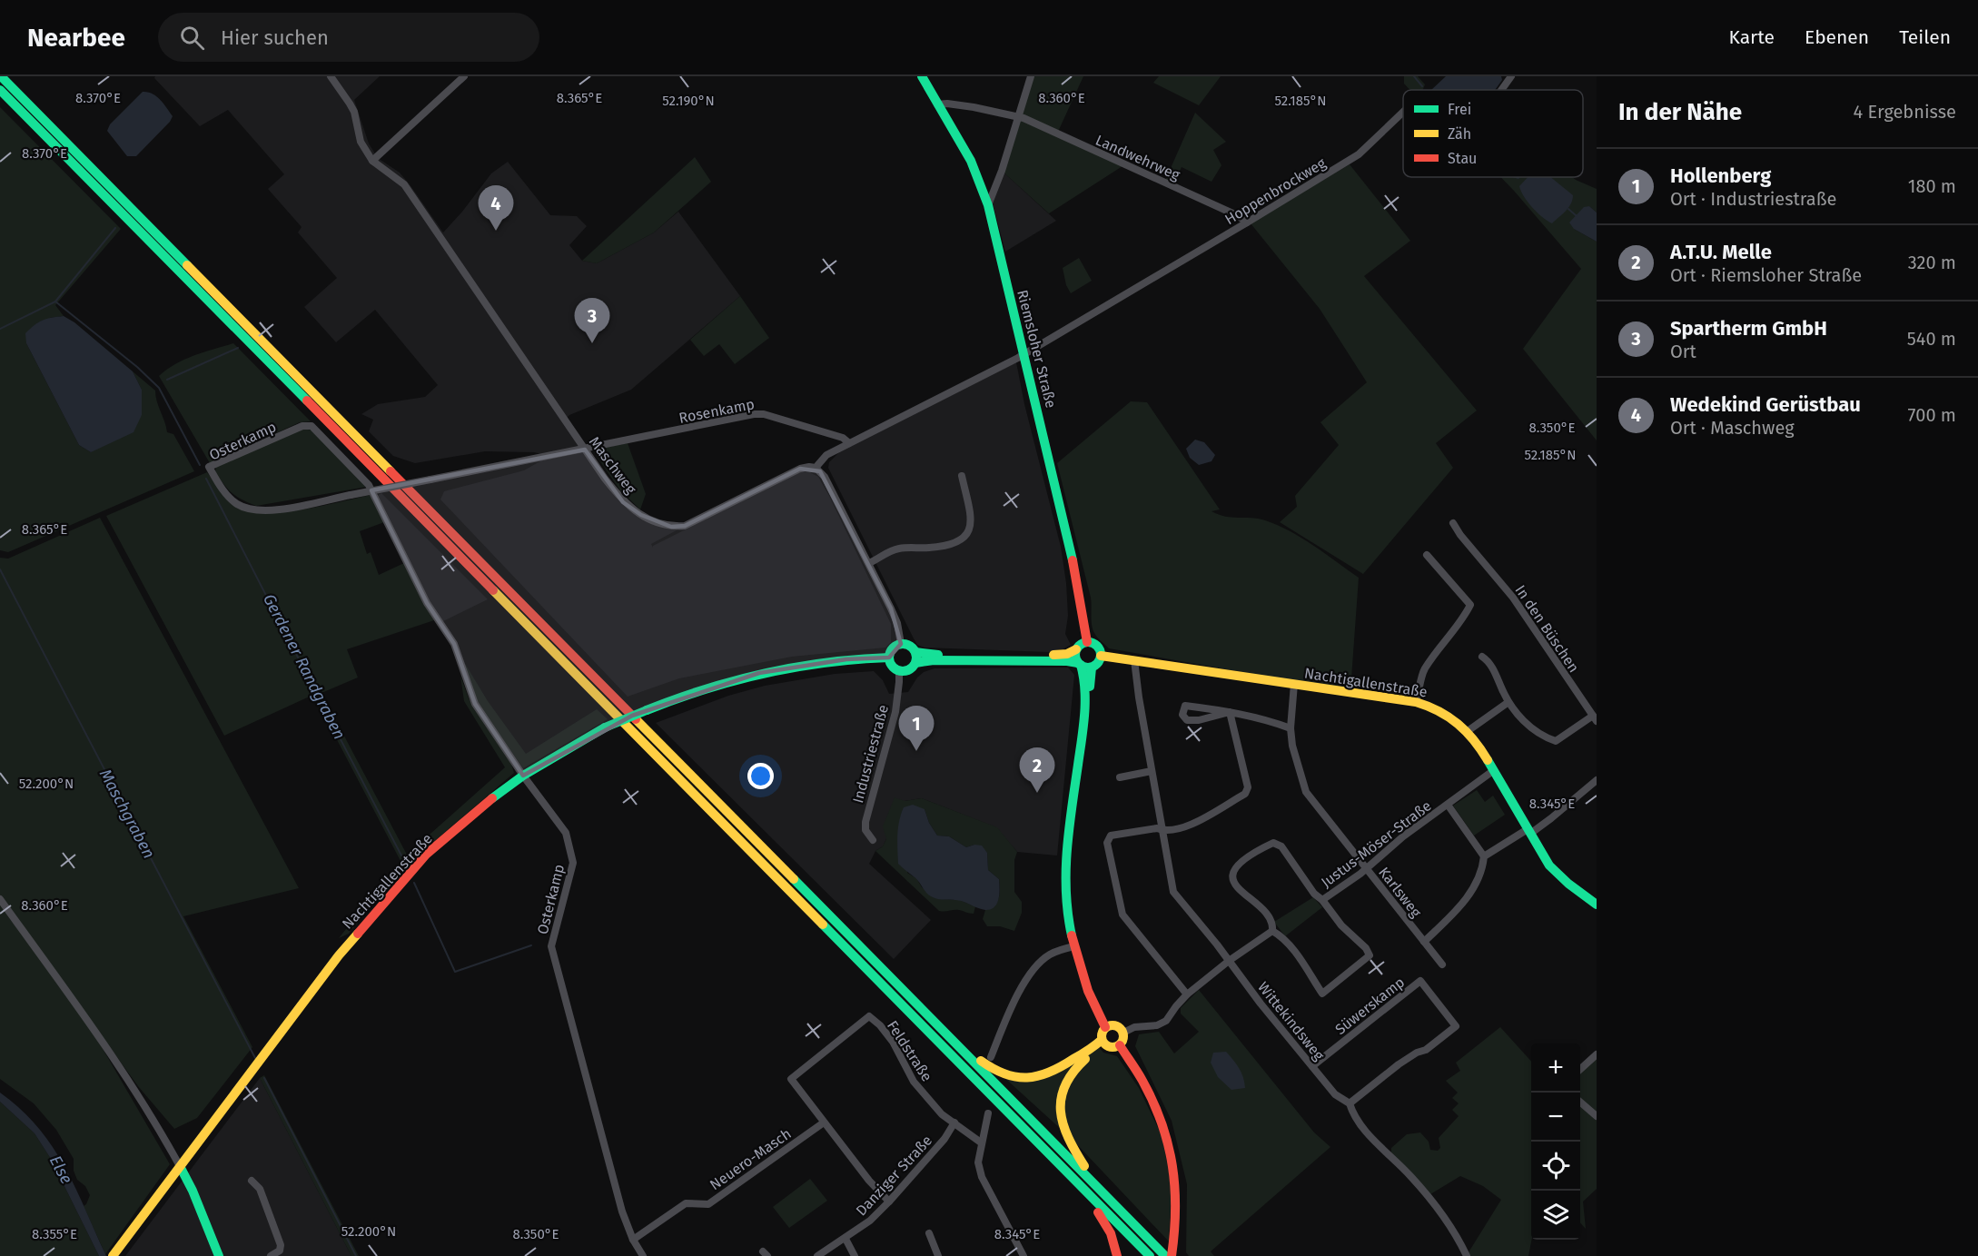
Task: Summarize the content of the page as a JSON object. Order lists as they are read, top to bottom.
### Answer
{
  "streets": {
    "main road": ["Riemsloher Straße", "Nachtigallenstraße"],
    "street": [
      "Landwehrweg",
      "Hoppenbrockweg",
      "Rosenkamp",
      "Osterkamp",
      "Maschweg",
      "In den Büschen",
      "Industriestraße",
      "Justus-Möser-Straße",
      "Karlsweg",
      "Süwerskamp",
      "Wittekindsweg",
      "Feldstraße",
      "Neuero-Masch",
      "Danziger Straße"
    ]
  },
  "crossings": [
    ["Landwehrweg", "Hoppenbrockweg"],
    ["Landwehrweg", "Riemsloher Straße"],
    ["Hoppenbrockweg", "Riemsloher Straße"],
    ["Hoppenbrockweg", "Maschweg"],
    ["Riemsloher Straße", "Maschweg"],
    ["Riemsloher Straße", "Nachtigallenstraße"],
    ["Rosenkamp", "Osterkamp"],
    ["Rosenkamp", "Maschweg"],
    ["Osterkamp", "Maschweg"],
    ["Osterkamp", "Nachtigallenstraße"],
    ["Osterkamp", "Neuero-Masch"],
    ["Nachtigallenstraße", "Industriestraße"],
    ["Nachtigallenstraße", "Justus-Möser-Straße"],
    ["Nachtigallenstraße", "Karlsweg"],
    ["Nachtigallenstraße", "Wittekindsweg"],
    ["Justus-Möser-Straße", "Karlsweg"],
    ["Süwerskamp", "Wittekindsweg"],
    ["Feldstraße", "Neuero-Masch"],
    ["Feldstraße", "Danziger Straße"]
  ],
  "water": ["Gerdener Randgraben", "Maschgraben", "Else"],
  "legend": ["Frei", "Zäh", "Stau"],
  "page": {
    "header": "Nearbee",
    "search": "Hier suchen",
    "nav": ["Karte", "Ebenen", "Teilen"],
    "heading": ["In der Nähe", "4 Ergebnisse"],
    "list": [
      {
        "mark": "1",
        "name": "Hollenberg",
        "note": "Ort · Industriestraße",
        "value": "180 m"
      },
      {
        "mark": "2",
        "name": "A.T.U. Melle",
        "note": "Ort · Riemsloher Straße",
        "value": "320 m"
      },
      {
        "mark": "3",
        "name": "Spartherm GmbH",
        "note": "Ort",
        "value": "540 m"
      },
      {
        "mark": "4",
        "name": "Wedekind Gerüstbau",
        "note": "Ort · Maschweg",
        "value": "700 m"
      }
    ],
    "pins": [
      "4",
      "3",
      "1",
      "2"
    ],
    "map_buttons": ["+", "−"]
  },
  "coordinates": [
    "8.370°E",
    "8.365°E",
    "8.360°E",
    "52.190°N",
    "52.185°N",
    "8.350°E",
    "52.200°N",
    "8.345°E",
    "8.355°E"
  ]
}
